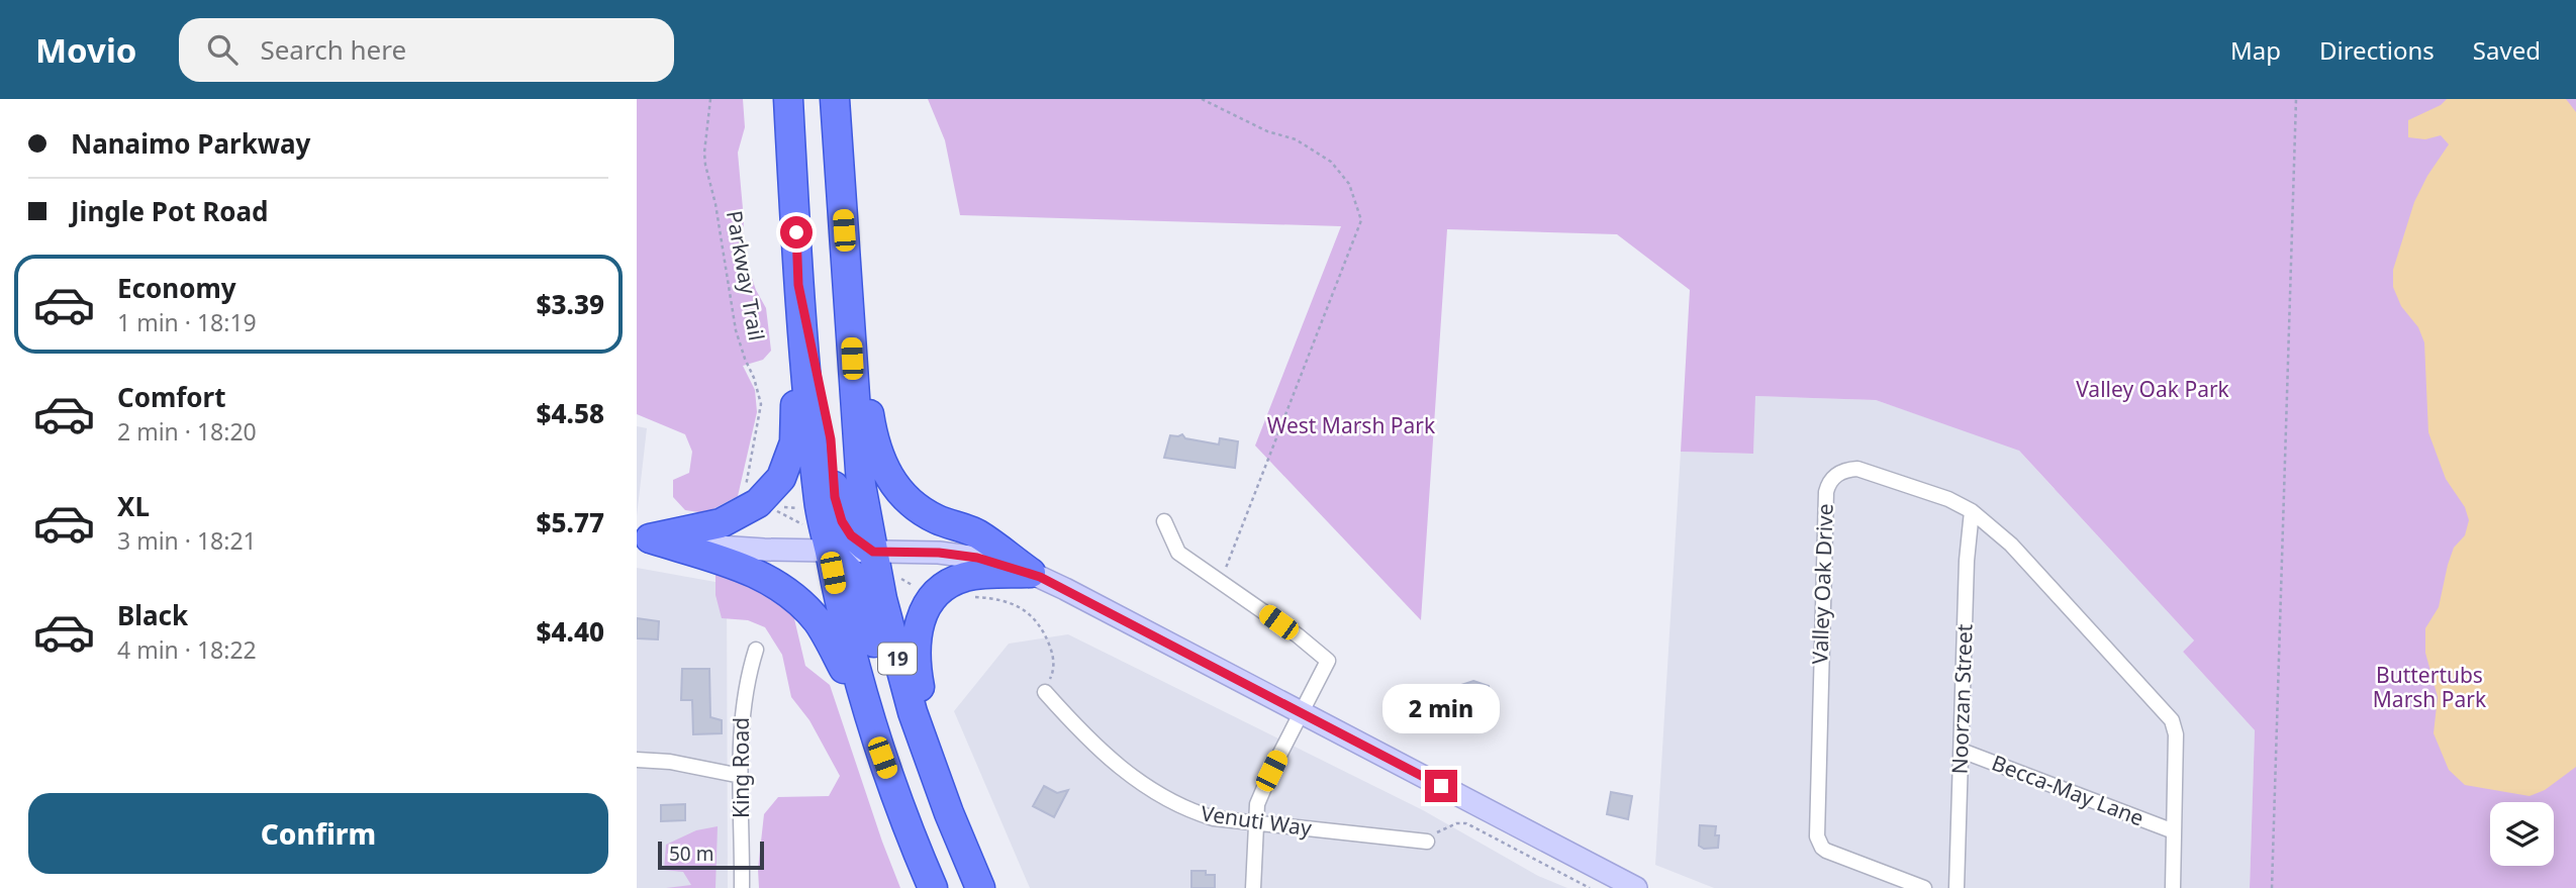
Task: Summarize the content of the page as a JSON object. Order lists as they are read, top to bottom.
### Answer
{
  "streets": {
    "highway": ["19"],
    "street": [
      "Valley Oak Drive",
      "Noorzan Street",
      "King Road",
      "Becca-May Lane",
      "Venuti Way"
    ],
    "path": ["Parkway Trail"]
  },
  "crossings": [
    ["Valley Oak Drive", "Noorzan Street"],
    ["Valley Oak Drive", "Becca-May Lane"],
    ["Noorzan Street", "Becca-May Lane"]
  ],
  "parks": ["Valley Oak Park", "West Marsh Park", "Buttertubs Marsh Park"],
  "scale_bar": "50 m",
  "page": {
    "header": "Movio",
    "search": "Search here",
    "nav": ["Map", "Directions", "Saved"],
    "banner": ["Nanaimo Parkway", "Jingle Pot Road"],
    "list": [
      {
        "name": "Economy",
        "note": "1 min · 18:19",
        "value": "$3.39"
      },
      {
        "name": "Comfort",
        "note": "2 min · 18:20",
        "value": "$4.58"
      },
      {
        "name": "XL",
        "note": "3 min · 18:21",
        "value": "$5.77"
      },
      {
        "name": "Black",
        "note": "4 min · 18:22",
        "value": "$4.40"
      }
    ],
    "bubble": "2 min",
    "buttons": "Confirm",
    "scale": "50 m"
  }
}
